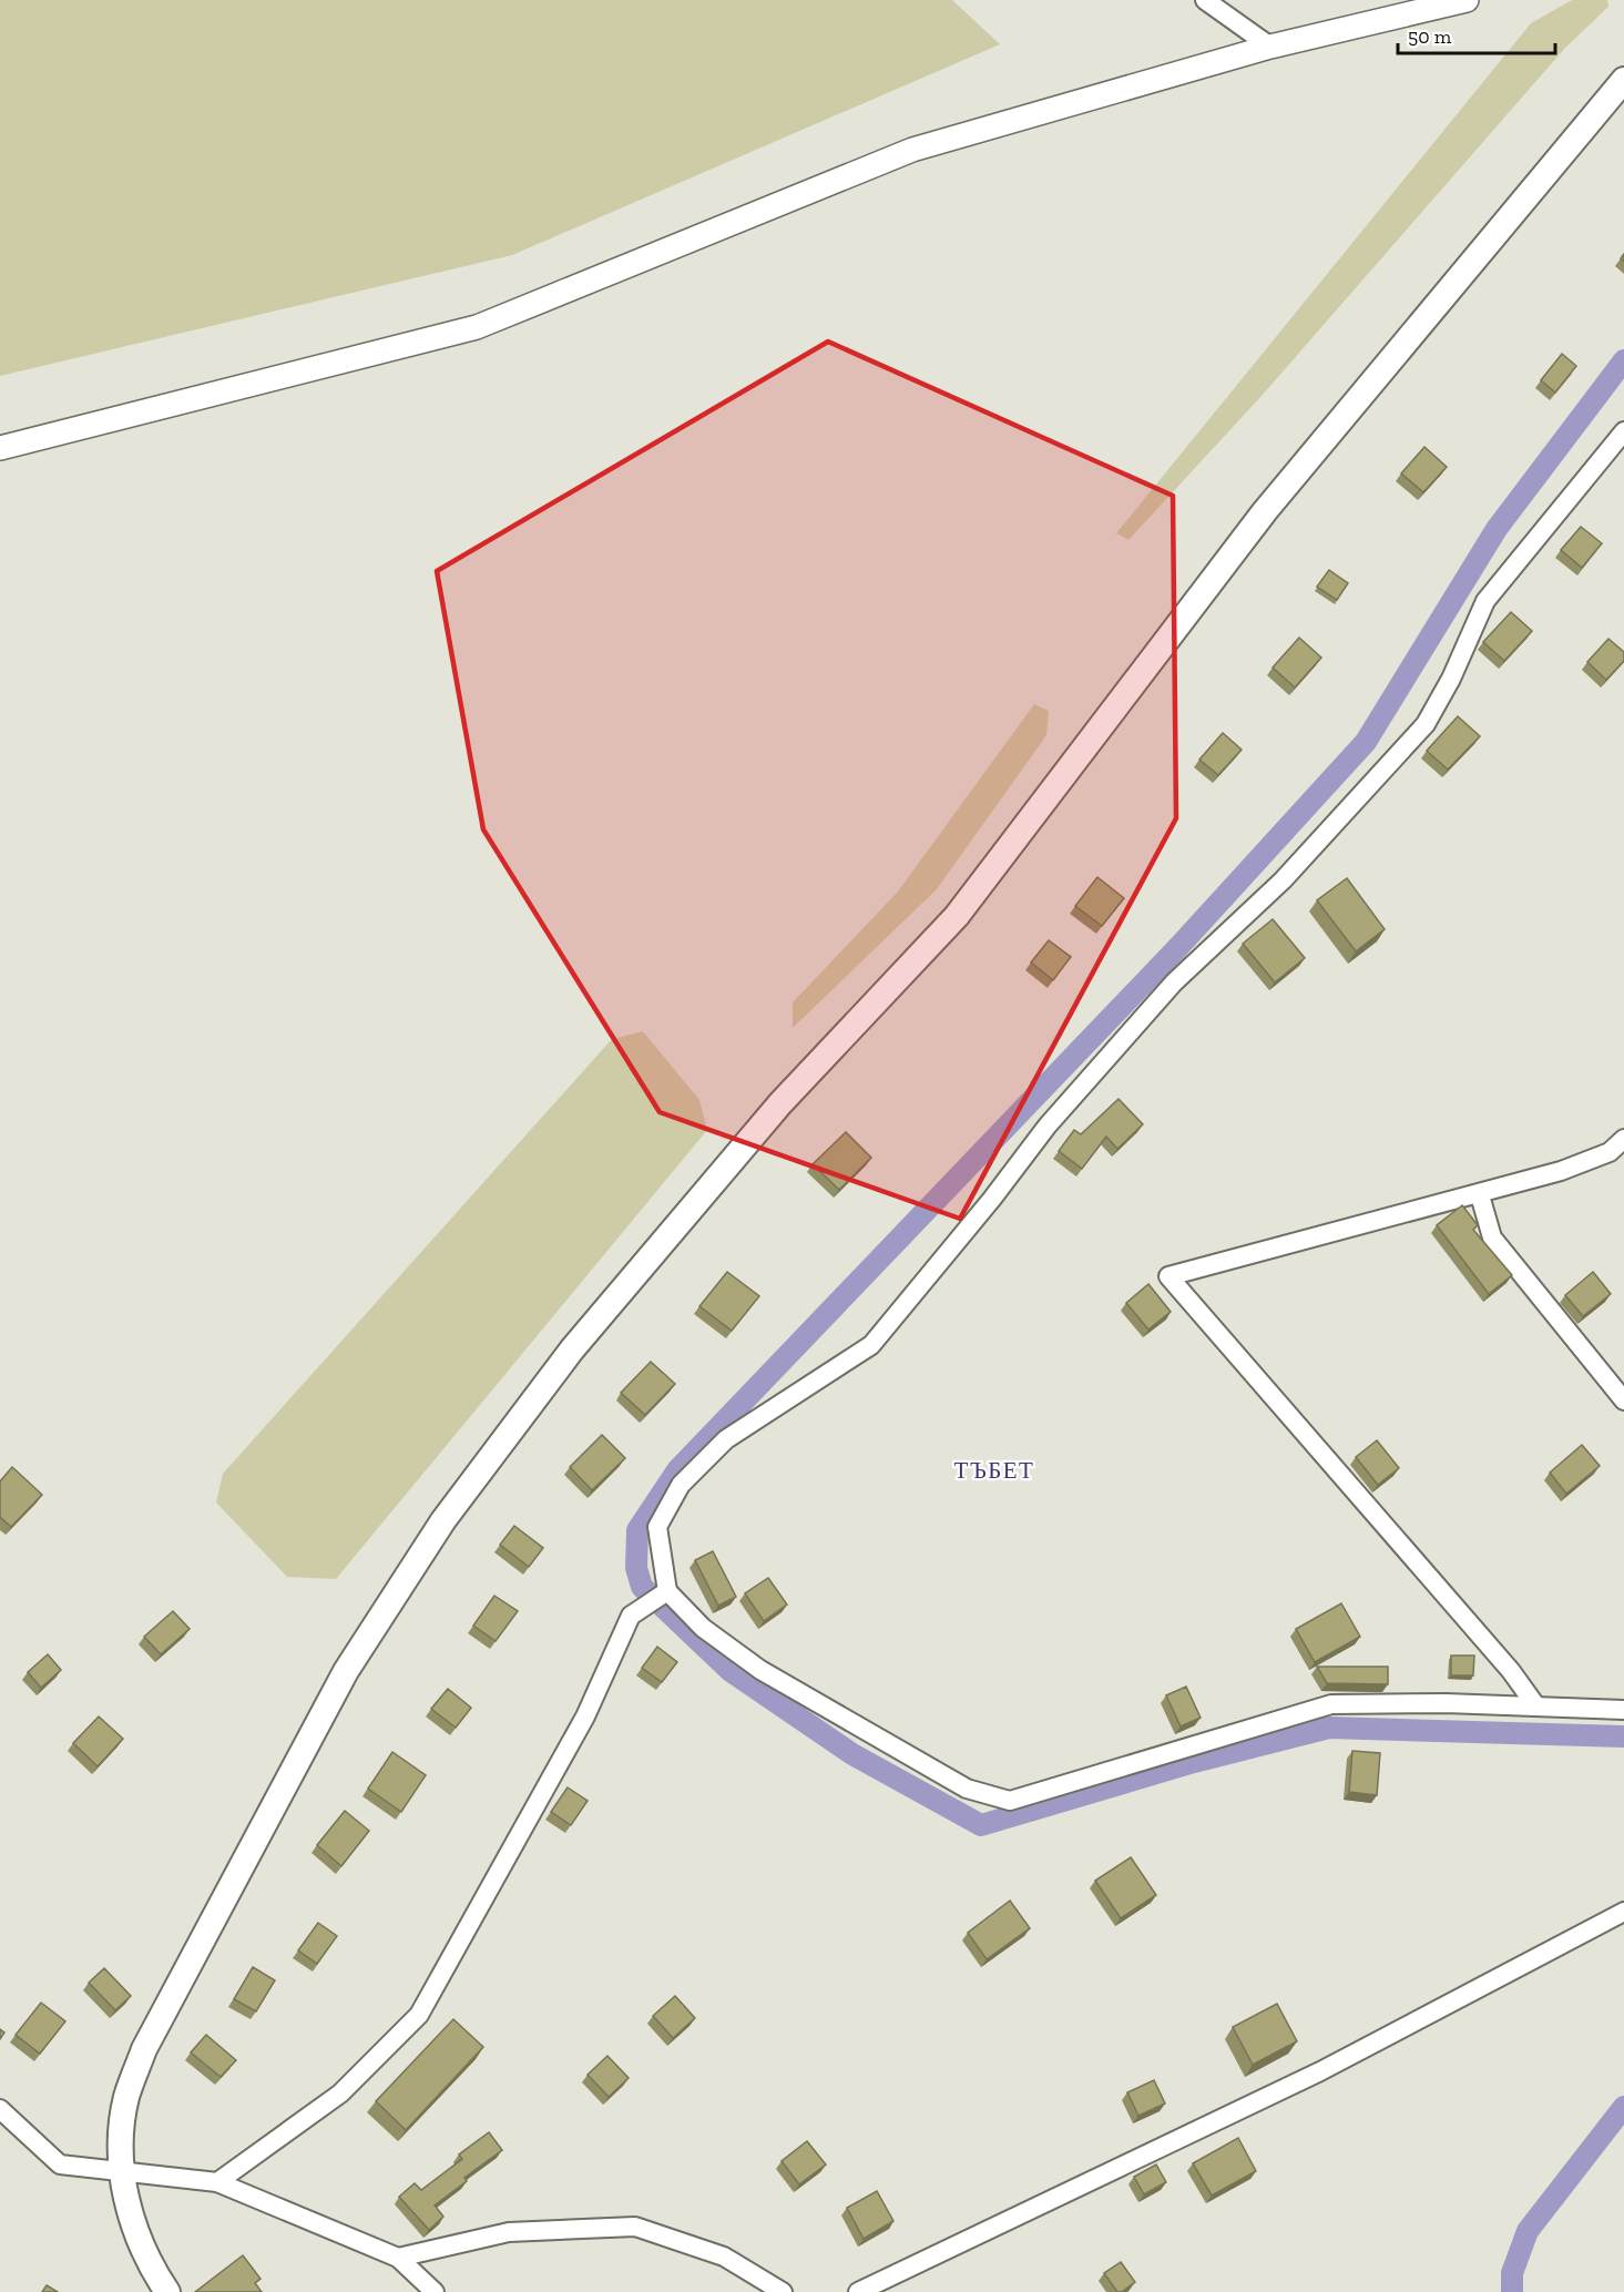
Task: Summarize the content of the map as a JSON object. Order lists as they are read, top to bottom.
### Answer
{
  "districts": ["ТЪБЕТ"],
  "scale_bar": "50 m"
}
